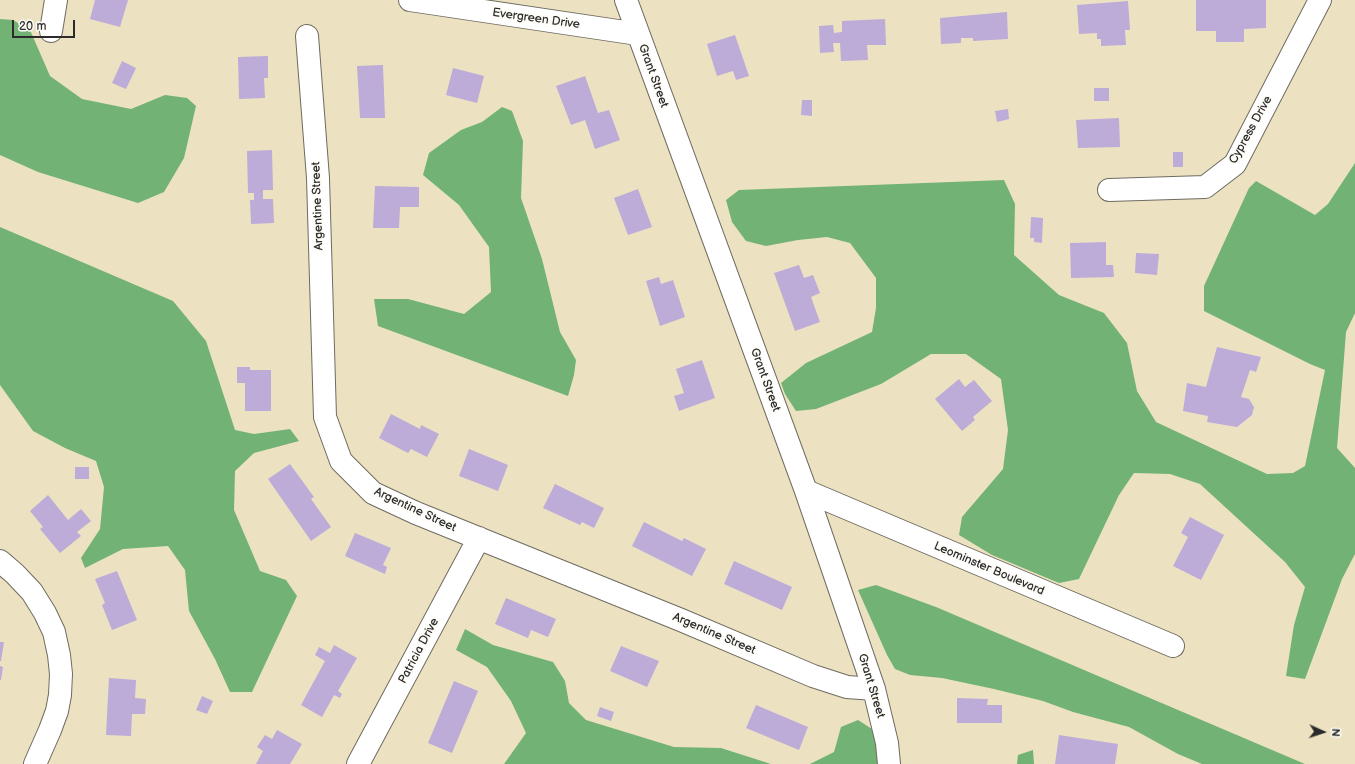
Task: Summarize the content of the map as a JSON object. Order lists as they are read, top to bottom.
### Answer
{
  "streets": {
    "street": [
      "Evergreen Drive",
      "Grant Street",
      "Cypress Drive",
      "Argentine Street",
      "Leominster Boulevard",
      "Patricia Drive"
    ]
  },
  "crossings": [
    ["Evergreen Drive", "Grant Street"],
    ["Grant Street", "Argentine Street"],
    ["Grant Street", "Leominster Boulevard"],
    ["Argentine Street", "Patricia Drive"]
  ],
  "scale_bar": "20 m",
  "north": "right"
}
